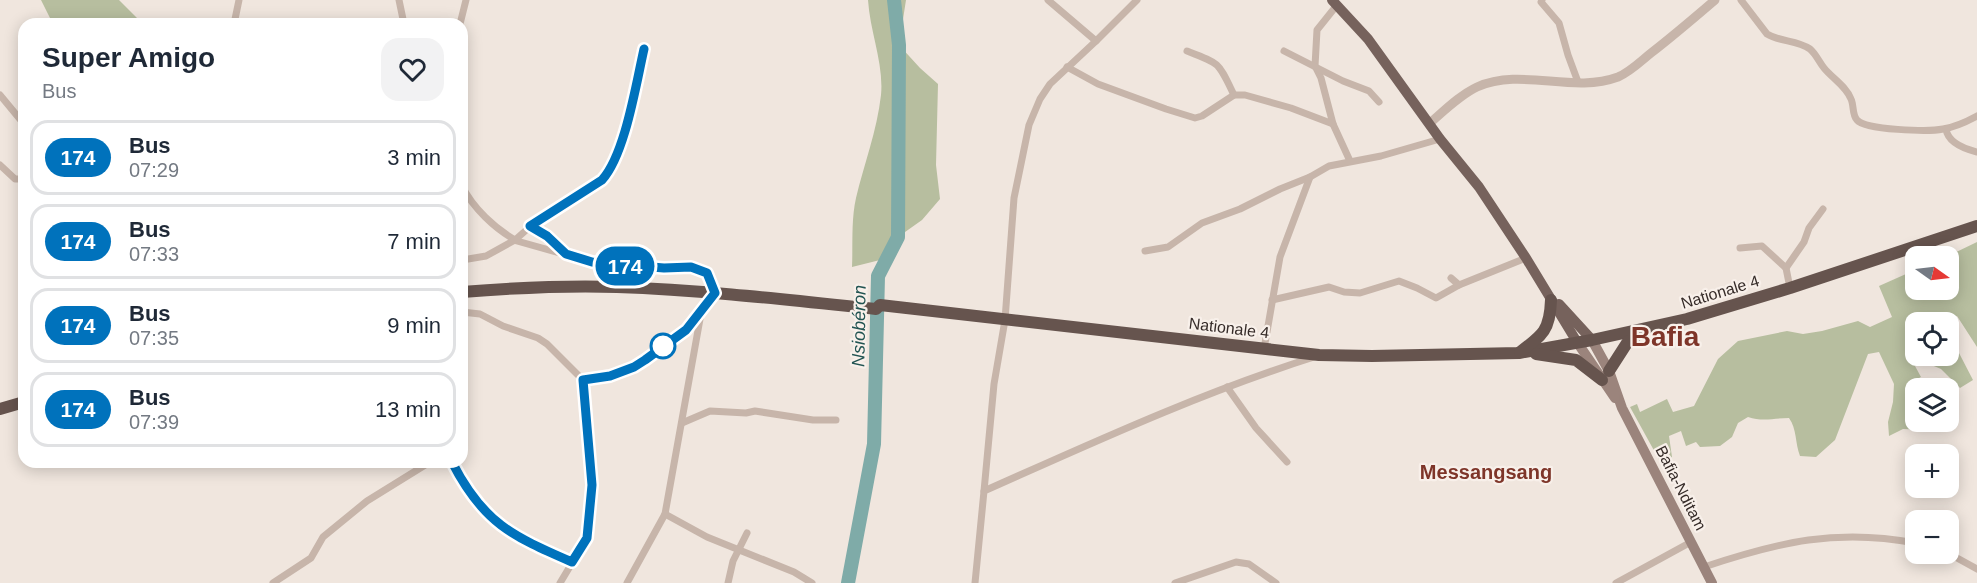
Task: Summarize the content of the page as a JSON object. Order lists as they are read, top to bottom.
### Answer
{
  "streets": {
    "highway": ["Nationale 4"],
    "main road": ["Bafia-Nditam"]
  },
  "districts": ["Bafia", "Messangsang"],
  "water": ["Nsiobéron"],
  "lines": ["bus line 174"],
  "north": "right",
  "page": {
    "on_map": "174",
    "heading": ["Super Amigo", "Bus"],
    "list": [
      {
        "mark": "174",
        "name": "Bus",
        "note": "07:29",
        "value": "3 min"
      },
      {
        "mark": "174",
        "name": "Bus",
        "note": "07:33",
        "value": "7 min"
      },
      {
        "mark": "174",
        "name": "Bus",
        "note": "07:35",
        "value": "9 min"
      },
      {
        "mark": "174",
        "name": "Bus",
        "note": "07:39",
        "value": "13 min"
      }
    ],
    "map_buttons": ["+", "−"]
  }
}
